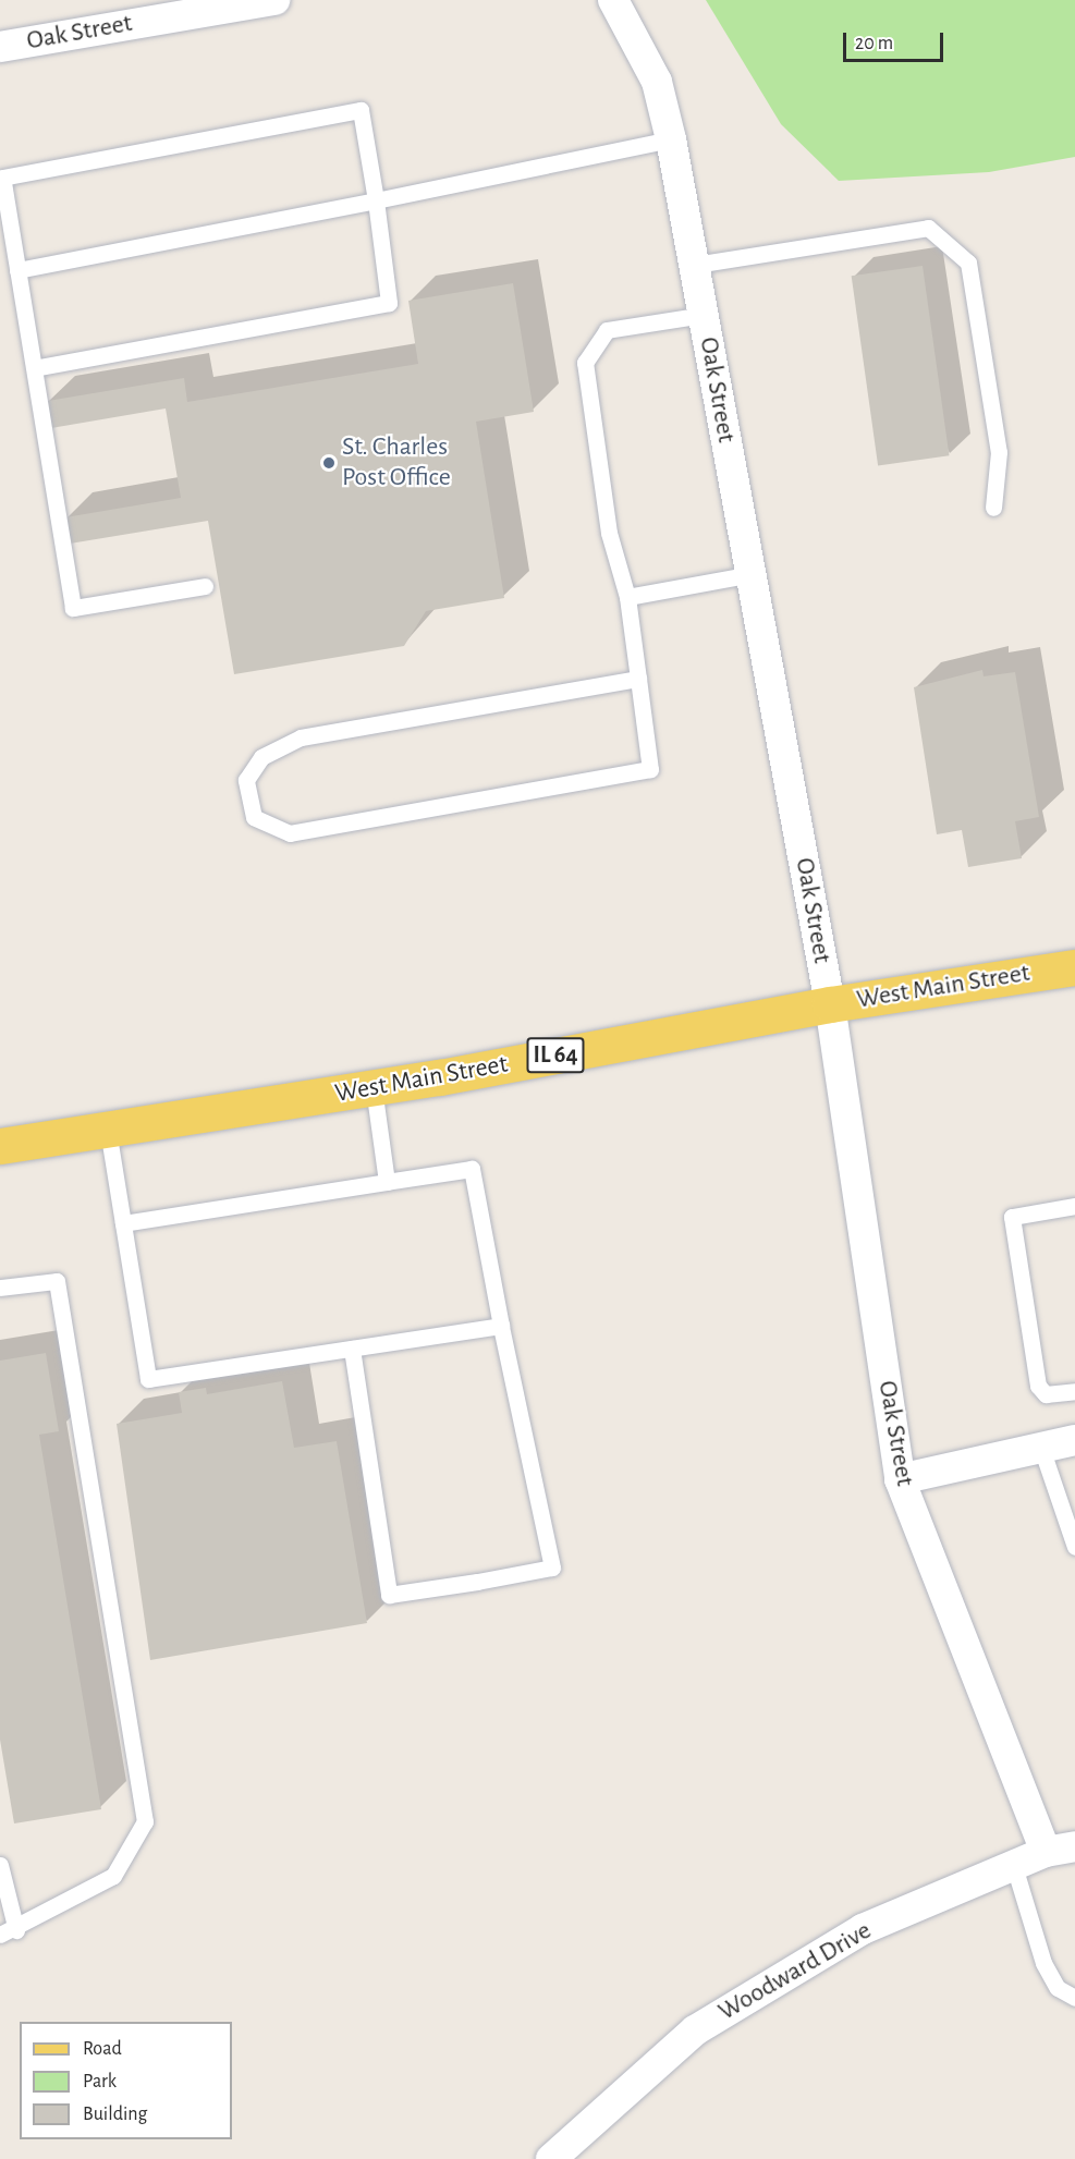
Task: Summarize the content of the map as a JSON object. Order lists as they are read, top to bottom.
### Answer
{
  "streets": {
    "main road": ["West Main Street", "IL 64"],
    "street": ["Oak Street", "Woodward Drive"]
  },
  "crossings": [
    ["Oak Street", "West Main Street"],
    ["Oak Street", "Woodward Drive"]
  ],
  "places": ["St. Charles Post Office"],
  "legend": ["Road", "Park", "Building"],
  "scale_bar": "20 m"
}
